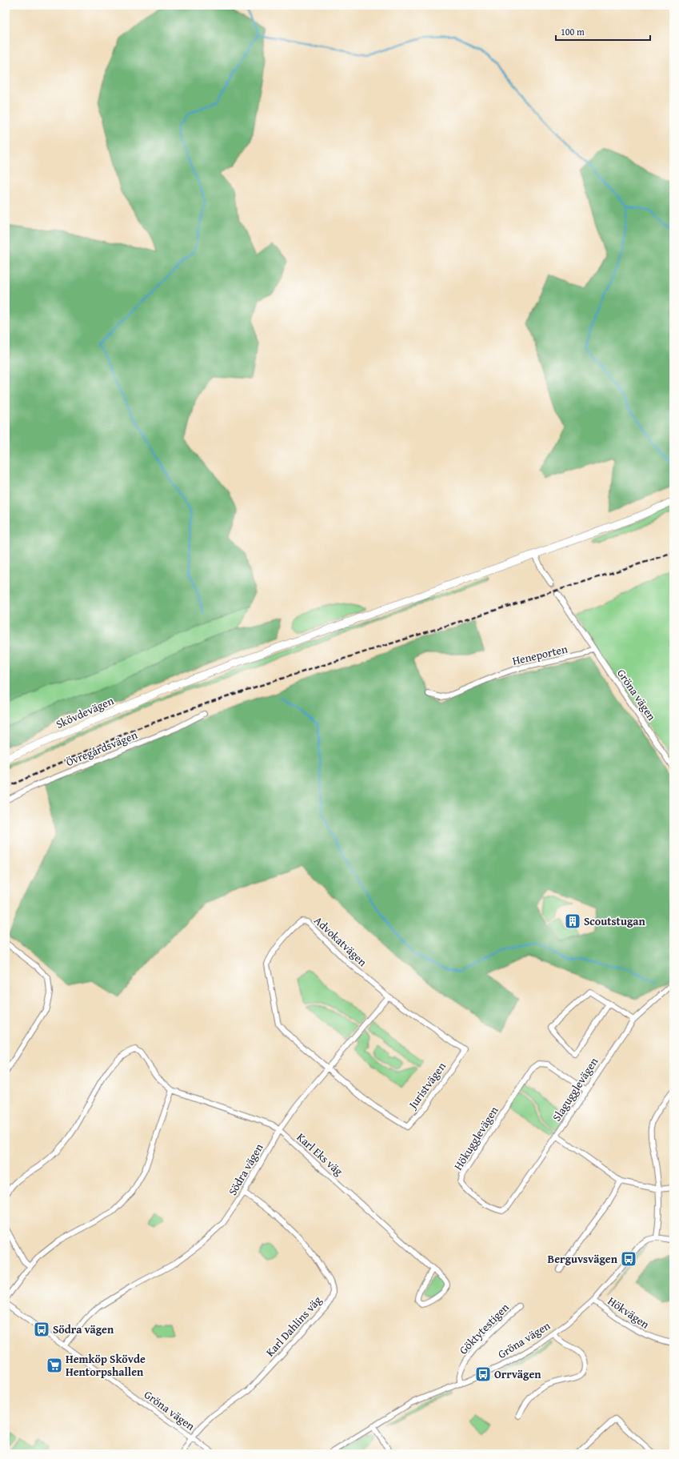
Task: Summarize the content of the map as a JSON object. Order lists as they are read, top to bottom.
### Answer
{
  "streets": {
    "main road": ["Skövdevägen"],
    "street": [
      "Heneporten",
      "Gröna vägen",
      "Övregårdsvägen",
      "Advokatvägen",
      "Juristvägen",
      "Slagugglevägen",
      "Hökugglevägen",
      "Karl Eks väg",
      "Södra vägen",
      "Hökvägen",
      "Karl Dahlins väg",
      "Göktytestigen"
    ]
  },
  "crossings": [
    ["Heneporten", "Gröna vägen"],
    ["Gröna vägen", "Södra vägen"],
    ["Gröna vägen", "Hökvägen"],
    ["Gröna vägen", "Karl Dahlins väg"],
    ["Gröna vägen", "Göktytestigen"],
    ["Advokatvägen", "Juristvägen"],
    ["Advokatvägen", "Södra vägen"],
    ["Juristvägen", "Södra vägen"],
    ["Slagugglevägen", "Hökugglevägen"],
    ["Karl Eks väg", "Södra vägen"],
    ["Södra vägen", "Karl Dahlins väg"]
  ],
  "places": {
    "building": ["Scoutstugan"],
    "bus stop": ["Berguvsvägen", "Södra vägen", "Orrvägen"],
    "supermarket": ["Hemköp Skövde Hentorpshallen"]
  },
  "scale_bar": "100 m"
}
